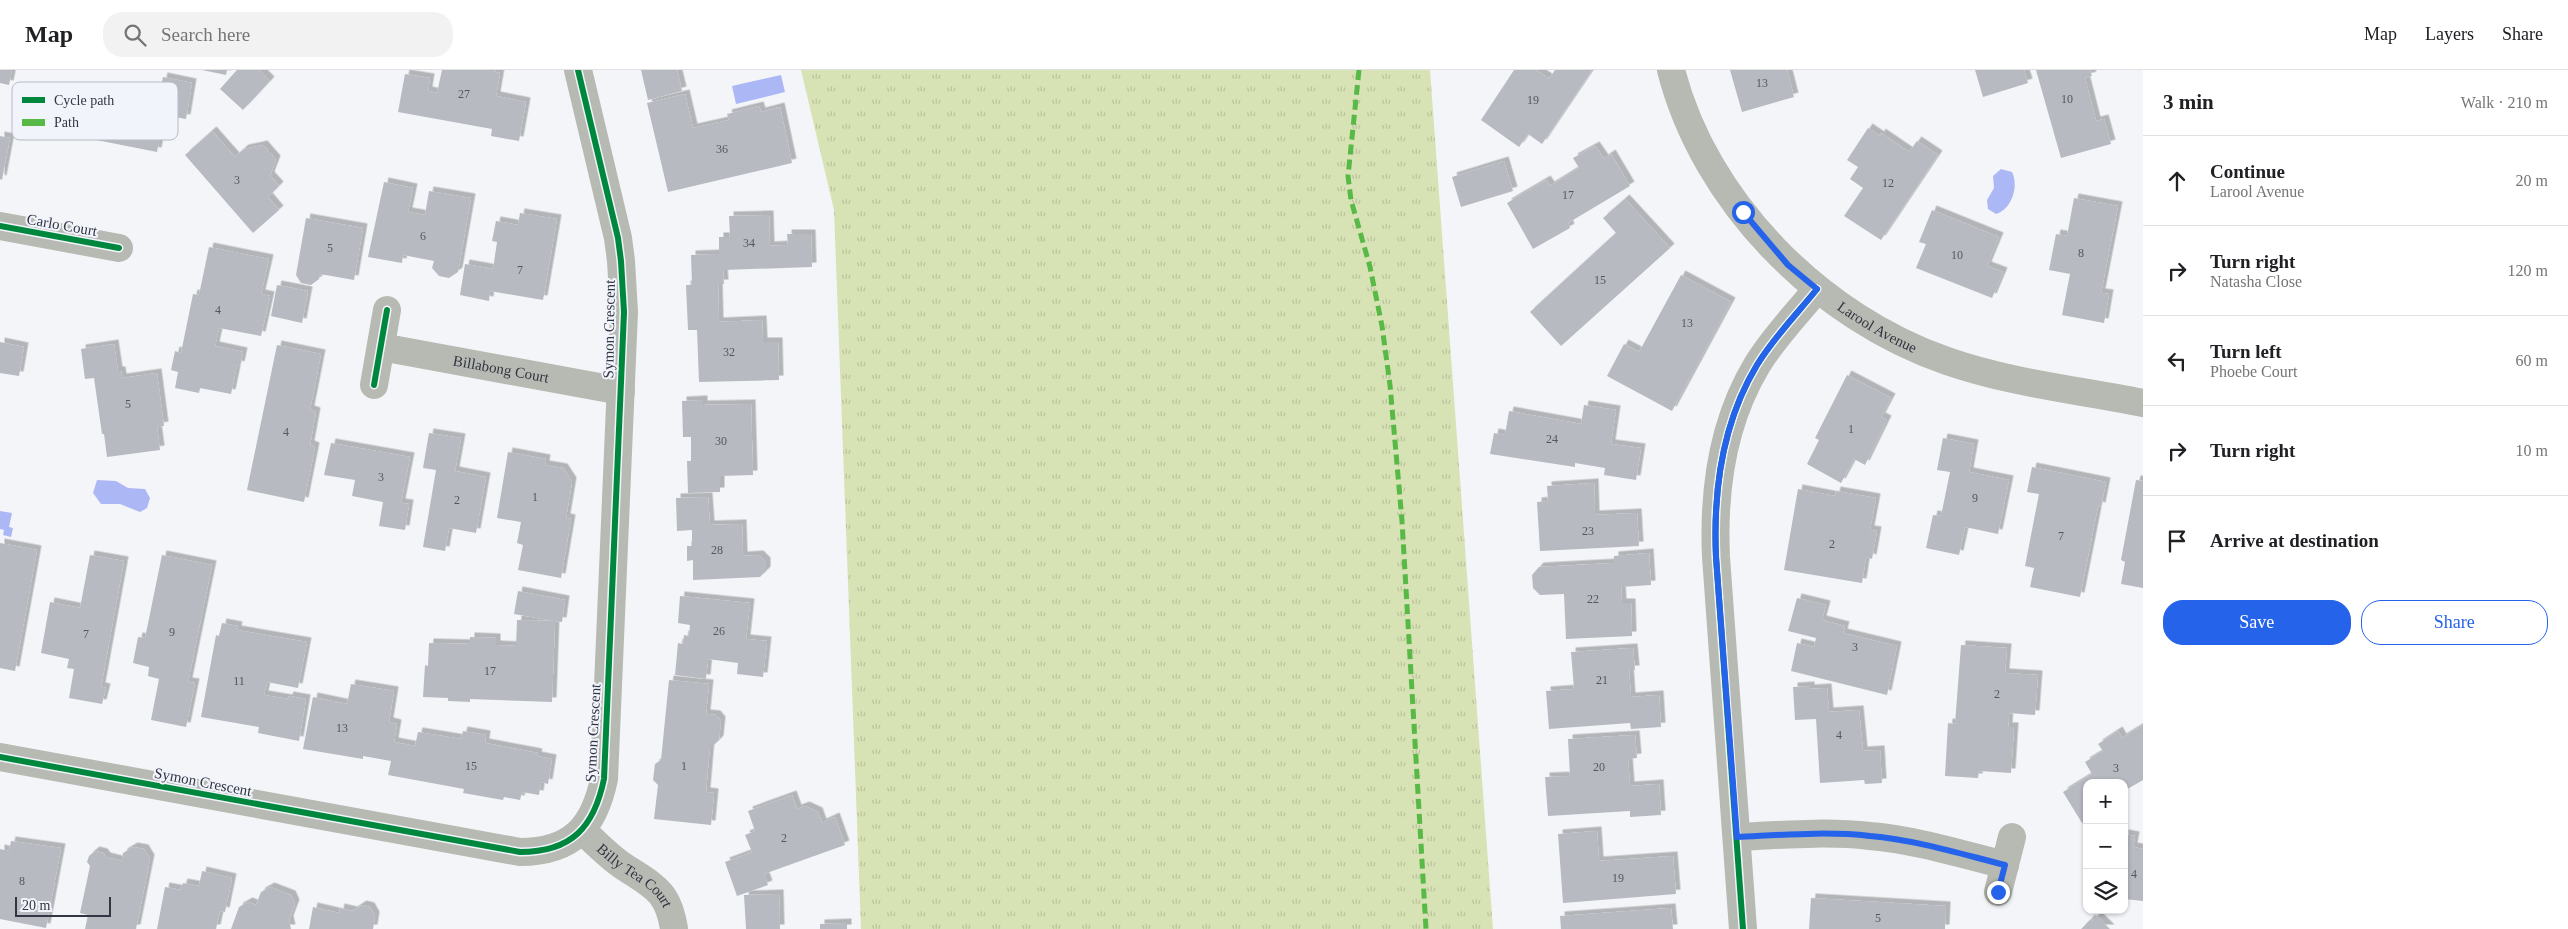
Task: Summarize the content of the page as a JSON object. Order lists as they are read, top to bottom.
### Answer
{
  "streets": {
    "street": [
      "Carlo Court",
      "Larool Avenue",
      "Symon Crescent",
      "Billabong Court",
      "Billy Tea Court"
    ]
  },
  "crossings": [
    ["Symon Crescent", "Billabong Court"],
    ["Symon Crescent", "Billy Tea Court"]
  ],
  "house_numbers": [
    "13",
    "27",
    "10",
    "19",
    "36",
    "3",
    "12",
    "17",
    "6",
    "34",
    "5",
    "8",
    "10",
    "7",
    "15",
    "4",
    "13",
    "32",
    "5",
    "1",
    "4",
    "24",
    "30",
    "3",
    "1",
    "9",
    "2",
    "23",
    "7",
    "2",
    "28",
    "22",
    "26",
    "9",
    "7",
    "3",
    "17",
    "21",
    "11",
    "2",
    "13",
    "4",
    "15",
    "1",
    "20",
    "3",
    "2",
    "4",
    "19",
    "8",
    "5"
  ],
  "legend": ["Cycle path", "Path"],
  "scale_bar": "20 m",
  "page": {
    "header": "Map",
    "search": "Search here",
    "nav": ["Map", "Layers", "Share"],
    "heading": ["3 min", "Walk · 210 m"],
    "list": [
      ["Continue", "Larool Avenue", "20 m"],
      ["Turn right", "Natasha Close", "120 m"],
      ["Turn left", "Phoebe Court", "60 m"],
      ["Turn right", "10 m"],
      "Arrive at destination"
    ],
    "buttons": ["Save", "Share"],
    "map_buttons": ["+", "−"],
    "scale": "20 m"
  }
}
